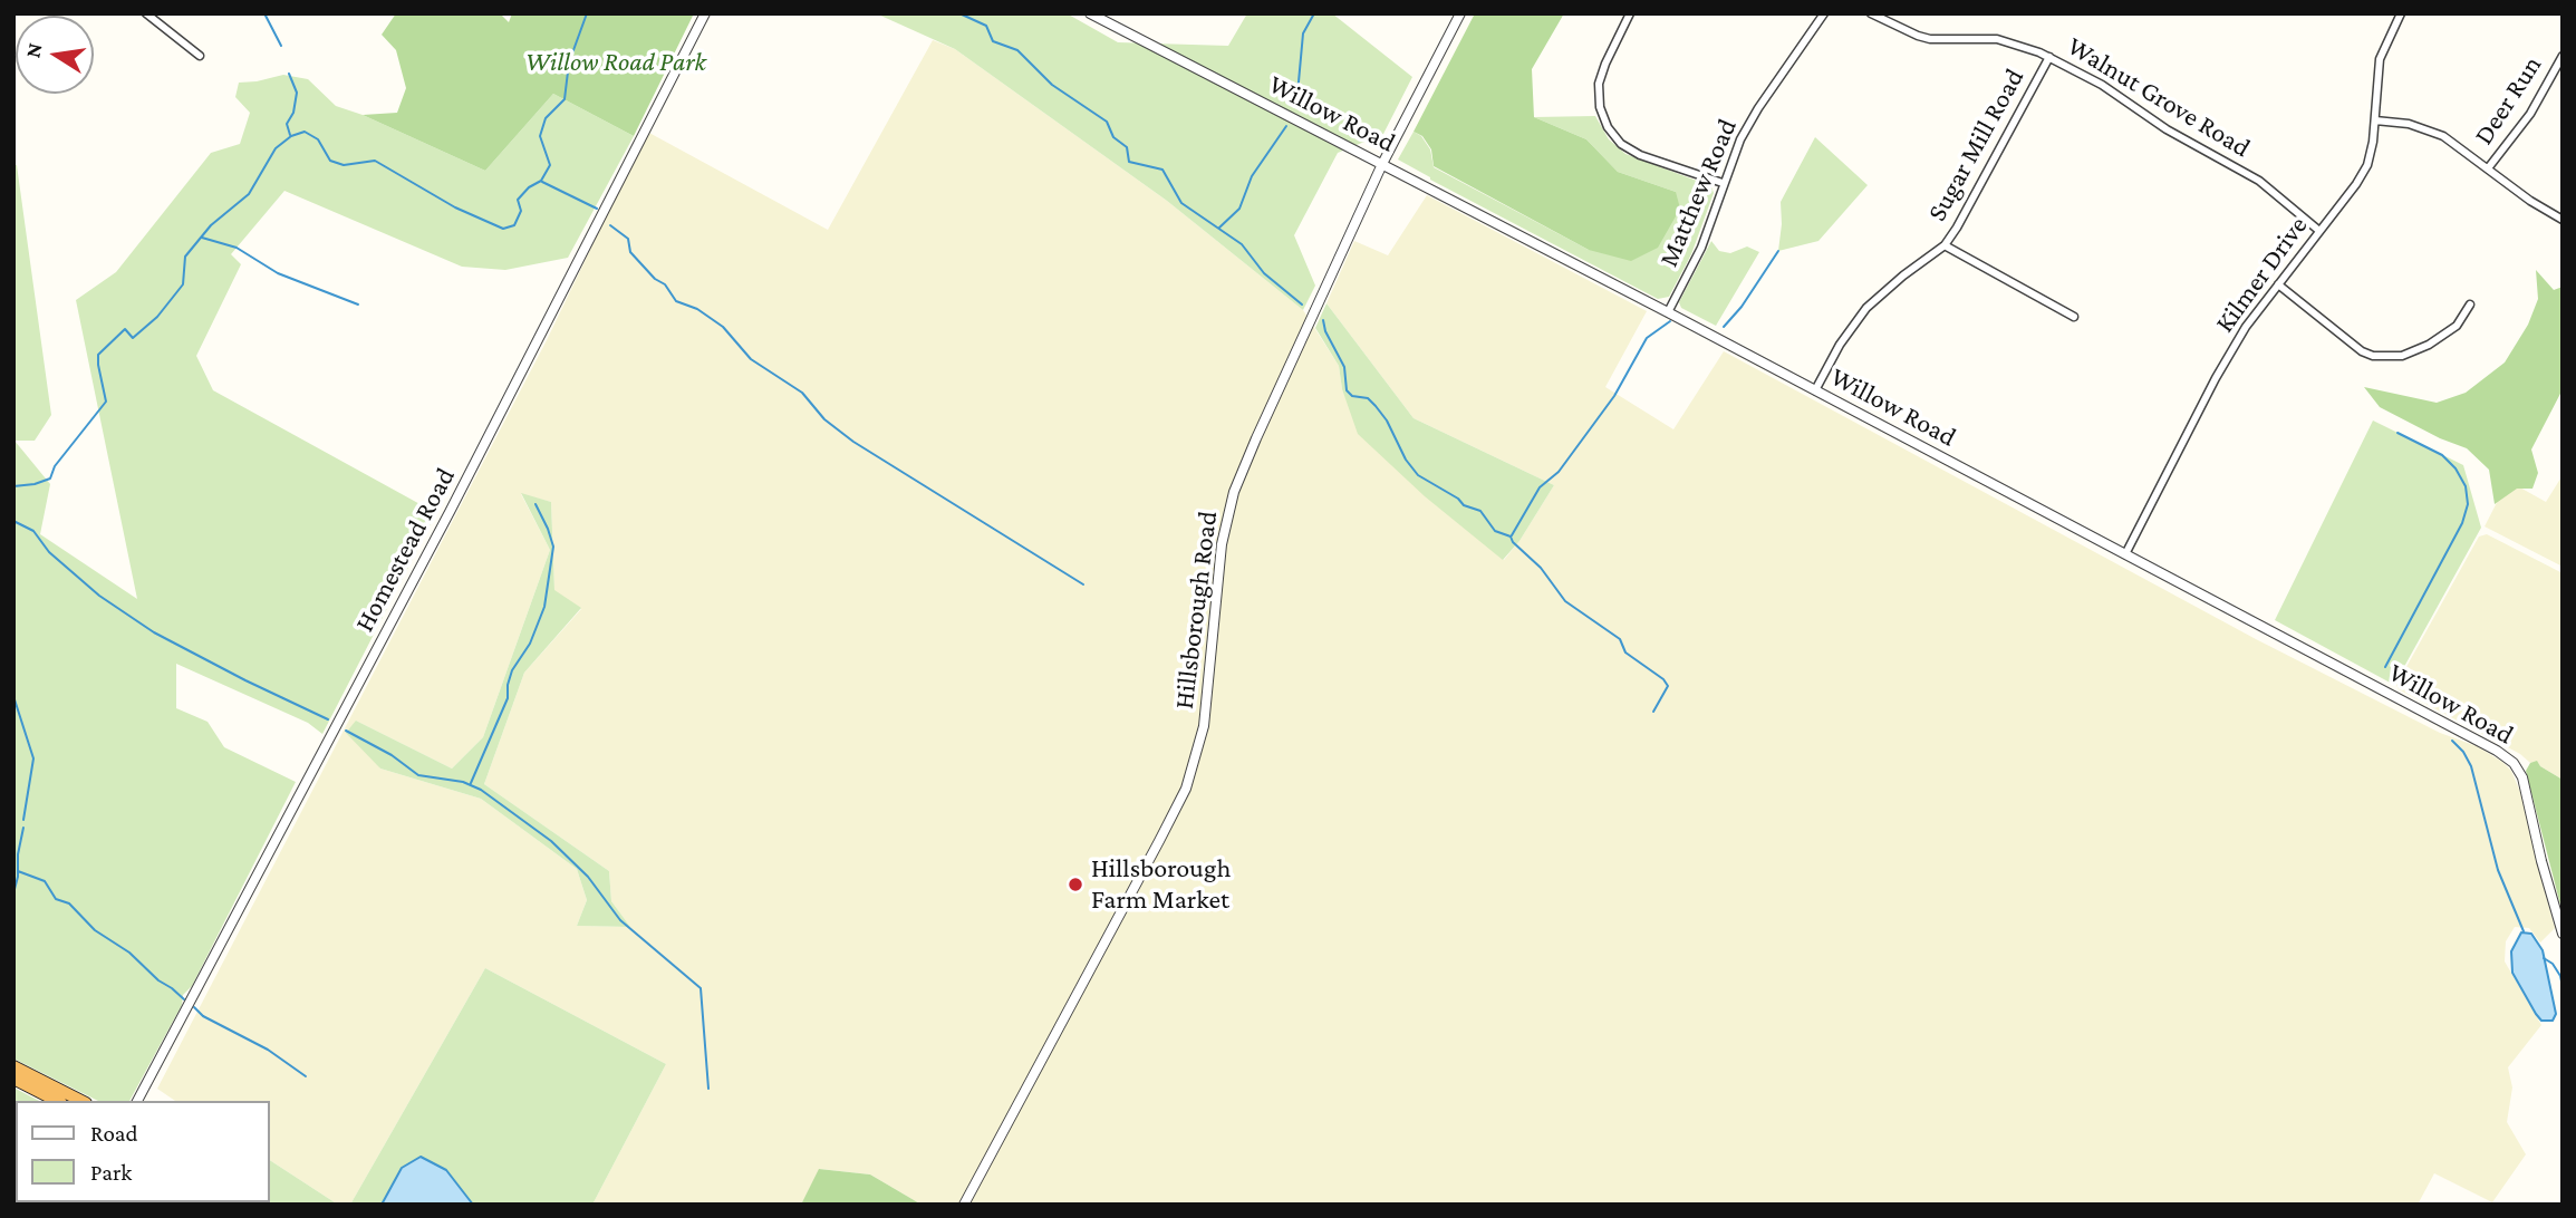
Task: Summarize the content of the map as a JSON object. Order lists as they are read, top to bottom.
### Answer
{
  "streets": {
    "street": [
      "Walnut Grove Road",
      "Deer Run",
      "Willow Road",
      "Sugar Mill Road",
      "Matthew Road",
      "Kilmer Drive",
      "Homestead Road",
      "Hillsborough Road"
    ]
  },
  "crossings": [
    ["Walnut Grove Road", "Sugar Mill Road"],
    ["Walnut Grove Road", "Kilmer Drive"],
    ["Willow Road", "Sugar Mill Road"],
    ["Willow Road", "Matthew Road"],
    ["Willow Road", "Kilmer Drive"],
    ["Willow Road", "Hillsborough Road"]
  ],
  "parks": ["Willow Road Park"],
  "places": ["Hillsborough Farm Market"],
  "legend": ["Road", "Park"],
  "north": "left"
}
